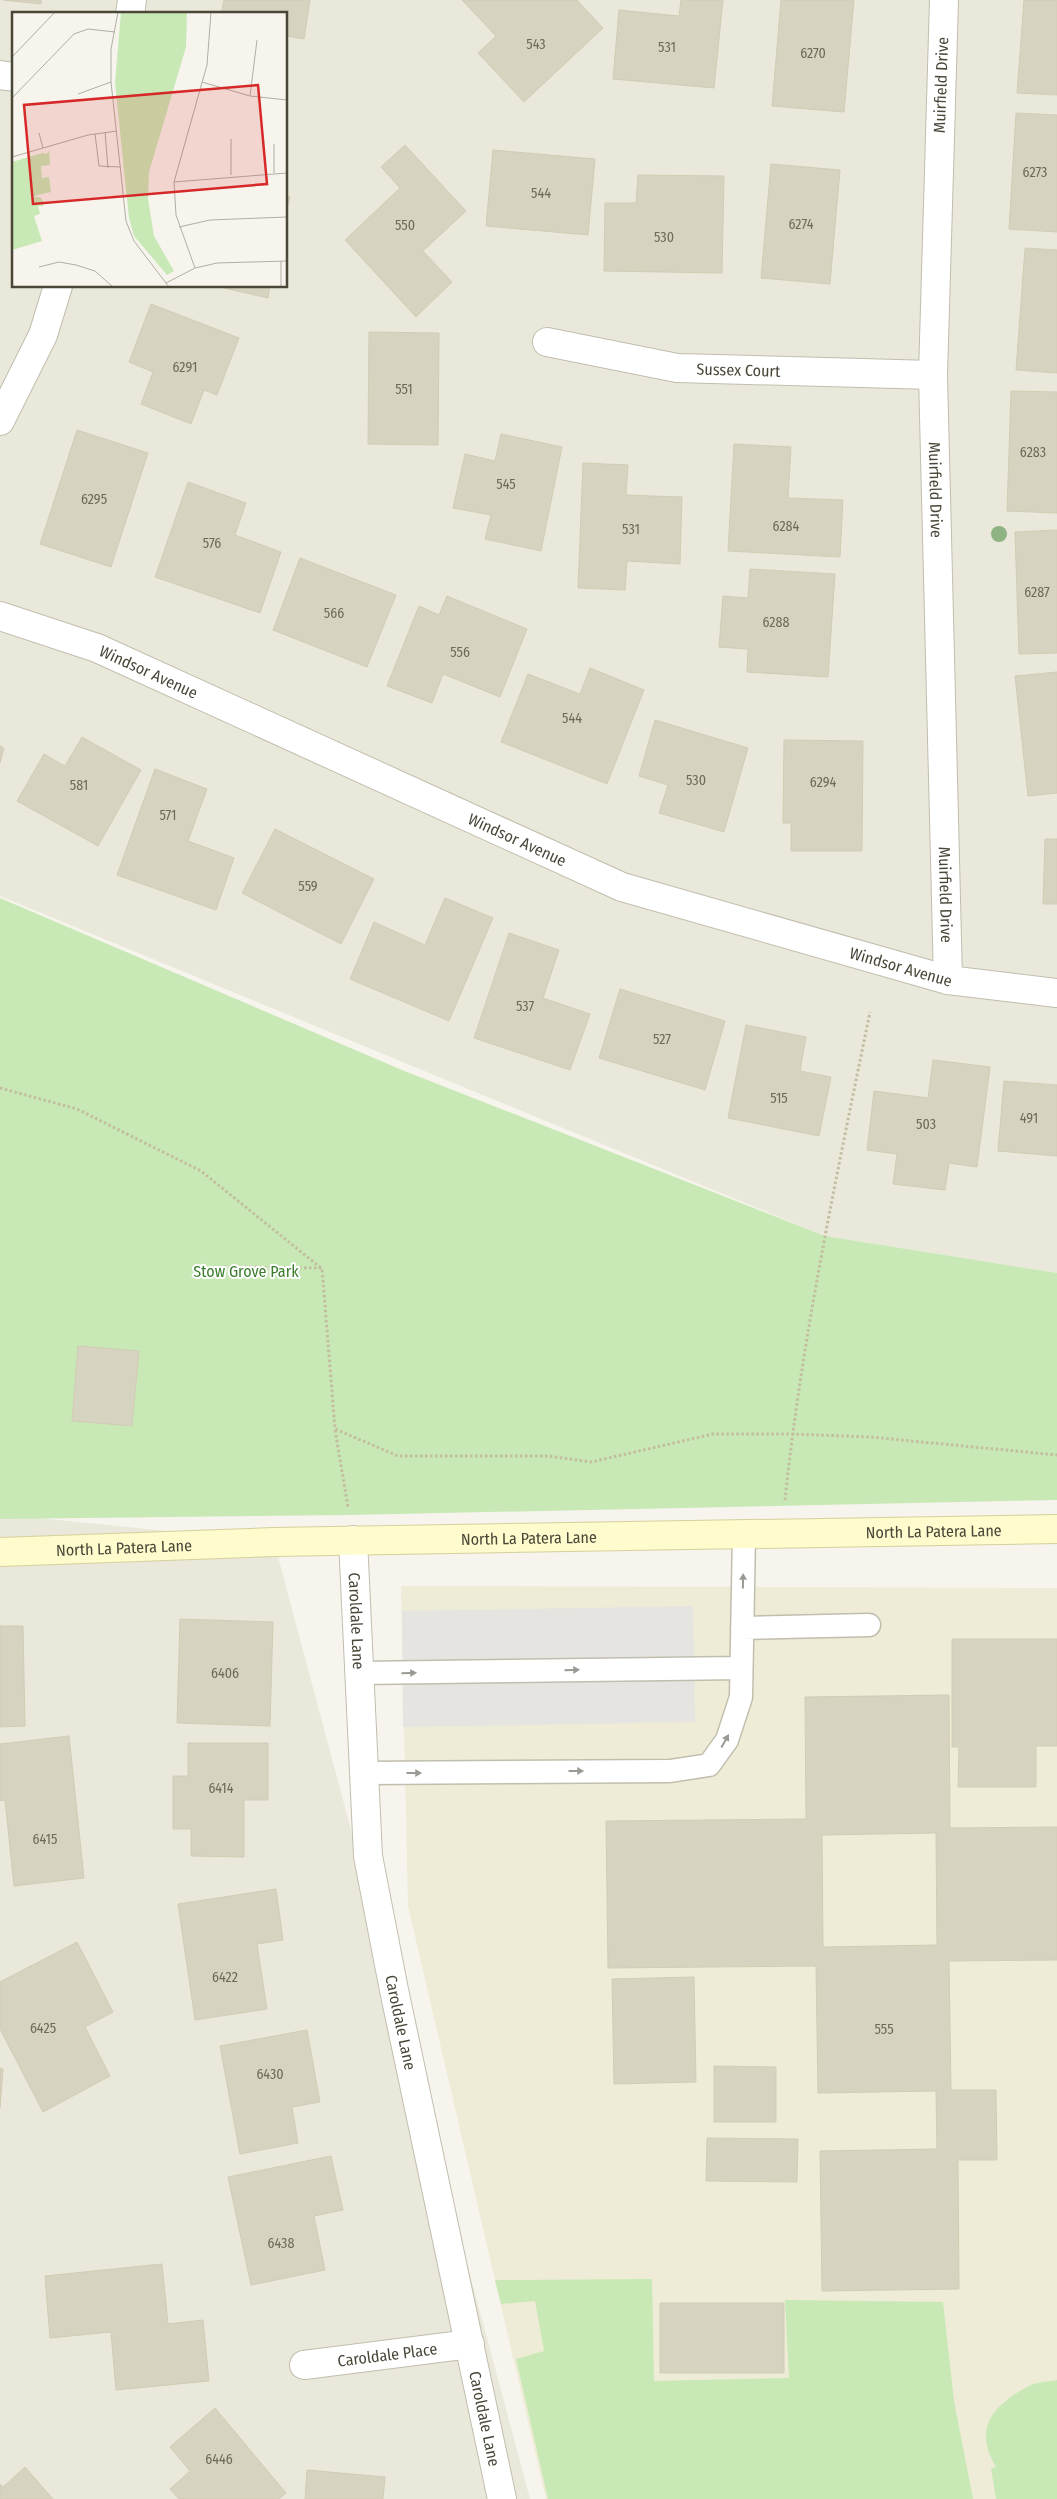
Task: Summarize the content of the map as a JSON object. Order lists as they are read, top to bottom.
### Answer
{
  "streets": {
    "street": [
      "Muirfield Drive",
      "Sussex Court",
      "Windsor Avenue",
      "North La Patera Lane",
      "Caroldale Lane",
      "Caroldale Place"
    ]
  },
  "crossings": [
    ["Muirfield Drive", "Sussex Court"],
    ["Muirfield Drive", "Windsor Avenue"],
    ["North La Patera Lane", "Caroldale Lane"],
    ["Caroldale Lane", "Caroldale Place"]
  ],
  "parks": ["Stow Grove Park"],
  "house_numbers": [
    "543",
    "531",
    "6270",
    "6273",
    "544",
    "6274",
    "550",
    "530",
    "6291",
    "551",
    "6283",
    "545",
    "6295",
    "6284",
    "531",
    "576",
    "6287",
    "566",
    "6288",
    "556",
    "544",
    "530",
    "6294",
    "581",
    "571",
    "559",
    "537",
    "527",
    "515",
    "491",
    "503",
    "6406",
    "6414",
    "6415",
    "6422",
    "6425",
    "555",
    "6430",
    "6438",
    "6446"
  ]
}
